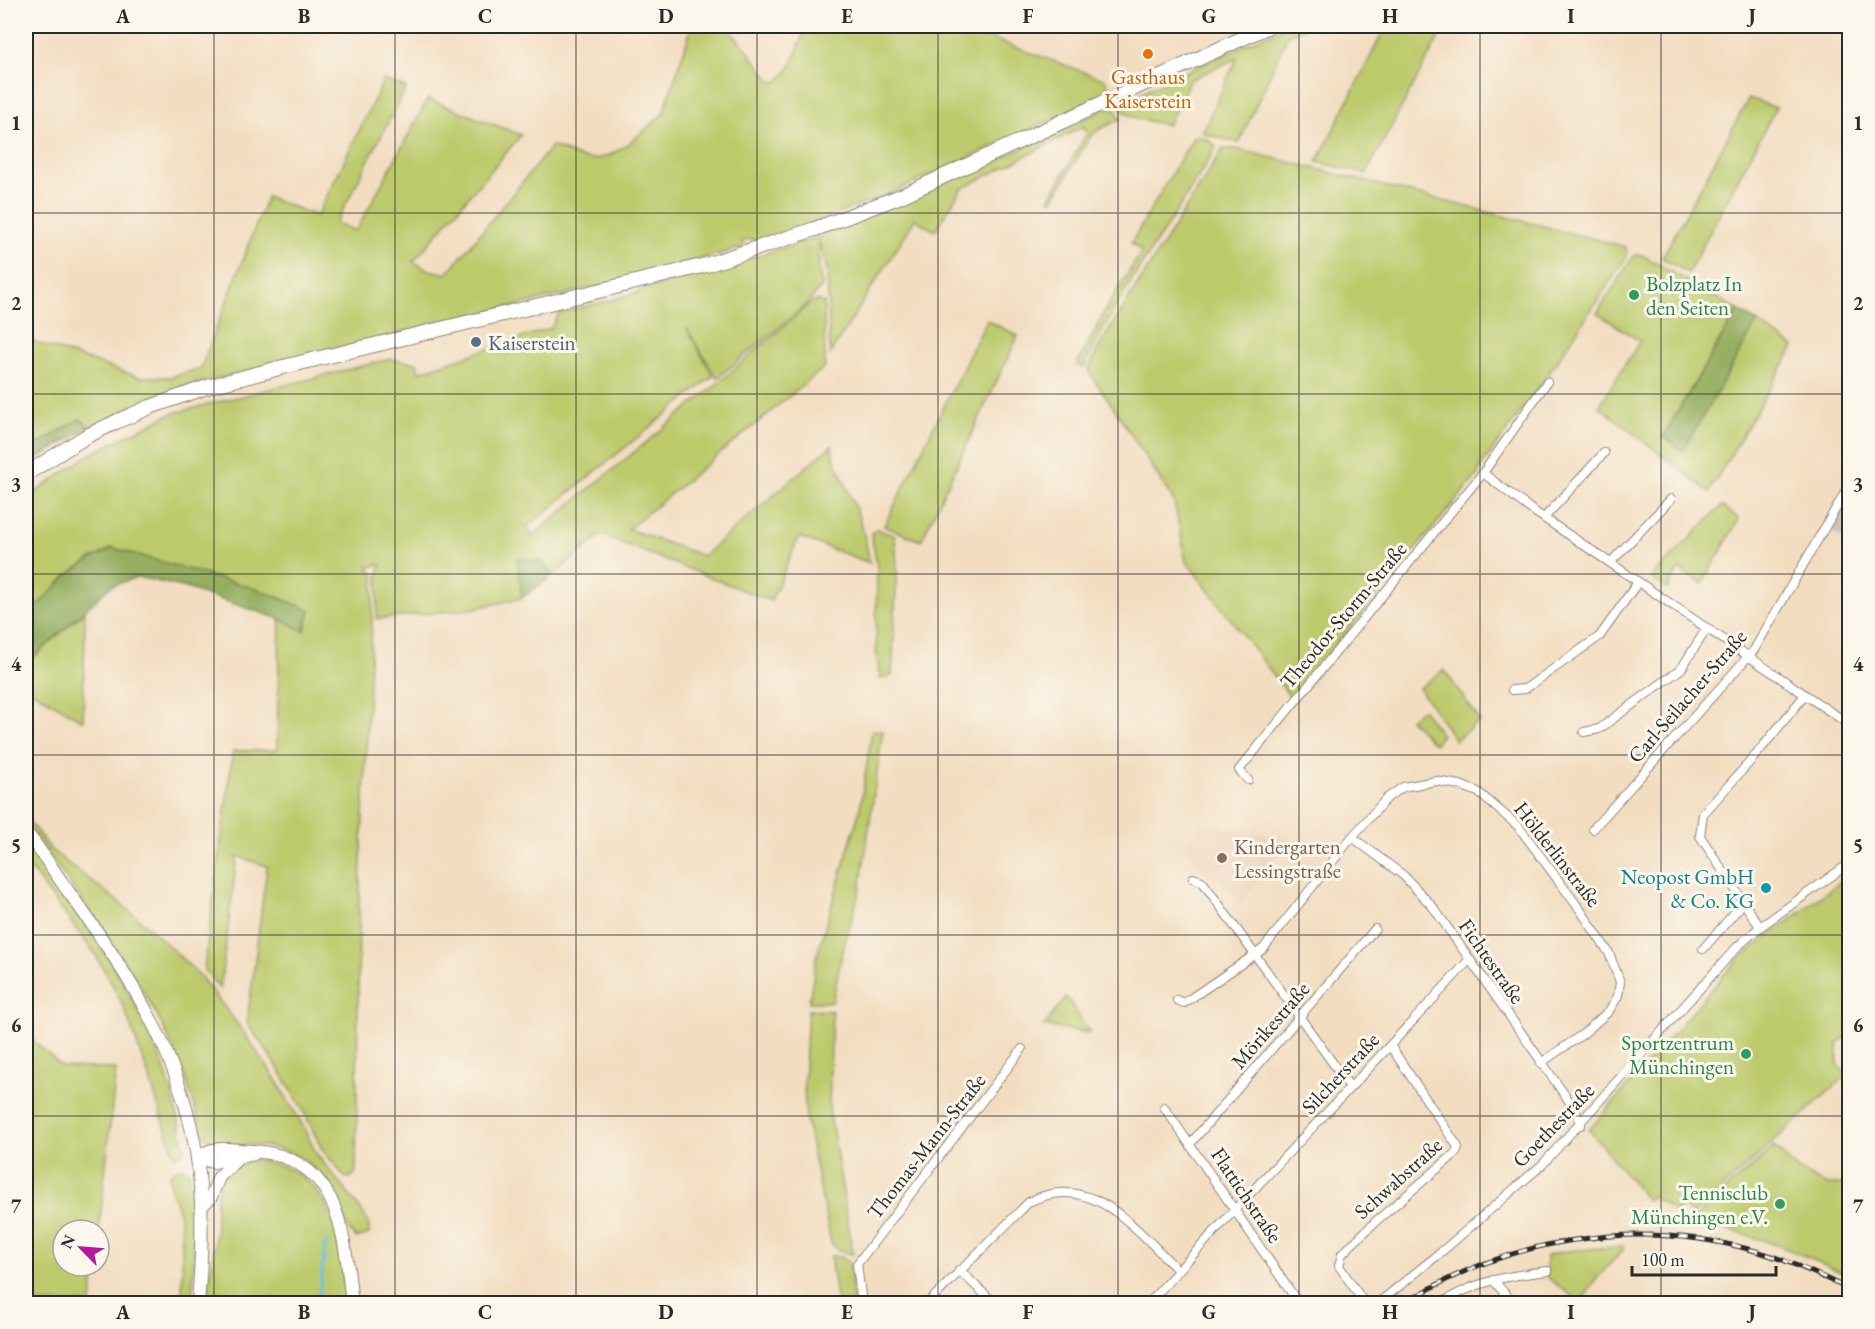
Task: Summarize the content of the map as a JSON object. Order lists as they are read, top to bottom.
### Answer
{
  "streets": {
    "street": [
      "Theodor-Storm-Straße",
      "Carl-Seilacher-Straße",
      "Hölderlinstraße",
      "Fichtestraße",
      "Mörikestraße",
      "Silcherstraße",
      "Goethestraße",
      "Thomas-Mann-Straße",
      "Schwabstraße",
      "Flattichstraße"
    ]
  },
  "crossings": [
    ["Hölderlinstraße", "Fichtestraße"],
    ["Fichtestraße", "Silcherstraße"],
    ["Fichtestraße", "Goethestraße"],
    ["Mörikestraße", "Flattichstraße"],
    ["Silcherstraße", "Schwabstraße"],
    ["Silcherstraße", "Flattichstraße"]
  ],
  "places": [
    "Gasthaus Kaiserstein",
    "Bolzplatz In den Seiten",
    "Kaiserstein",
    "Kindergarten Lessingstraße",
    "Neopost GmbH & Co. KG",
    "Sportzentrum Münchingen",
    "Tennisclub Münchingen e.V."
  ],
  "scale_bar": "100 m",
  "north": "top left",
  "grid": {
    "columns": [
      "A",
      "B",
      "C",
      "D",
      "E",
      "F",
      "G",
      "H",
      "I",
      "J"
    ],
    "rows": [
      "1",
      "2",
      "3",
      "4",
      "5",
      "6",
      "7"
    ]
  }
}
